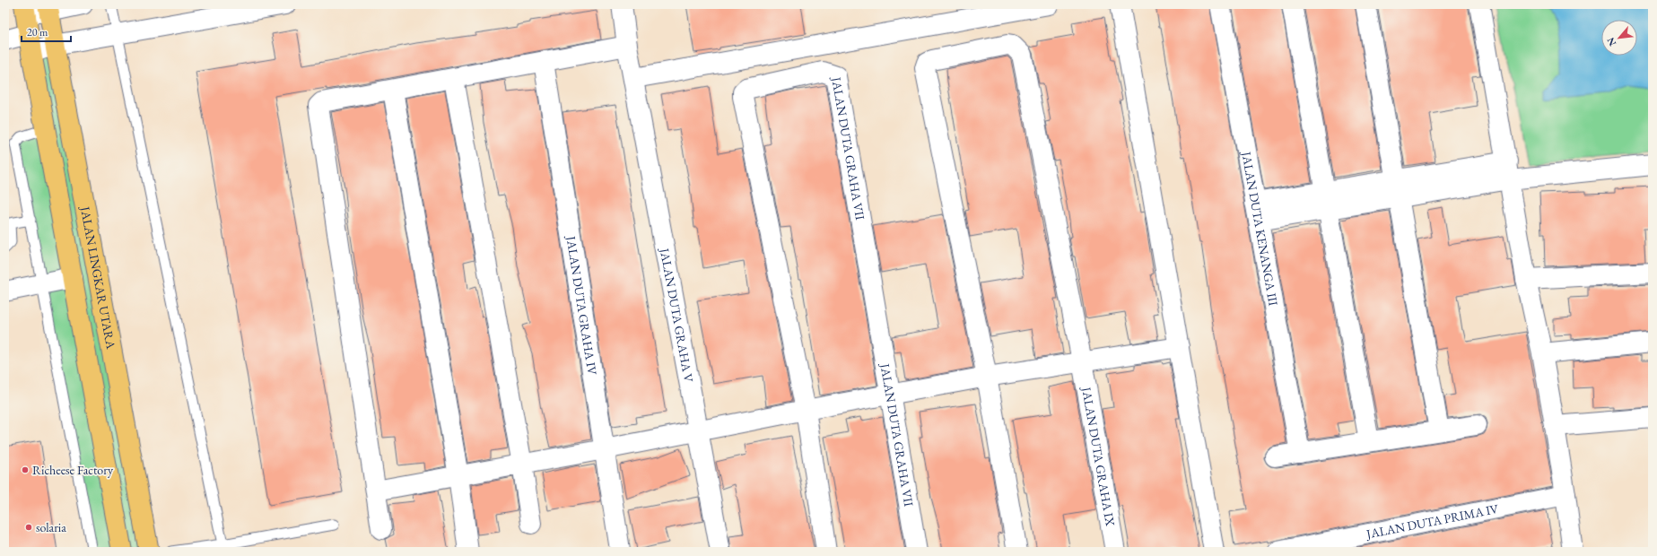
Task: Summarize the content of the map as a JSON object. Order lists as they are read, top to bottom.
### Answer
{
  "streets": {
    "main road": ["JALAN LINGKAR UTARA"],
    "street": [
      "JALAN DUTA GRAHA VII",
      "JALAN DUTA KENANGA III",
      "JALAN DUTA GRAHA IV",
      "JALAN DUTA GRAHA V",
      "JALAN DUTA GRAHA IX",
      "JALAN DUTA PRIMA IV"
    ]
  },
  "places": ["Richeese Factory", "solaria"],
  "scale_bar": "20 m",
  "north": "bottom left"
}
